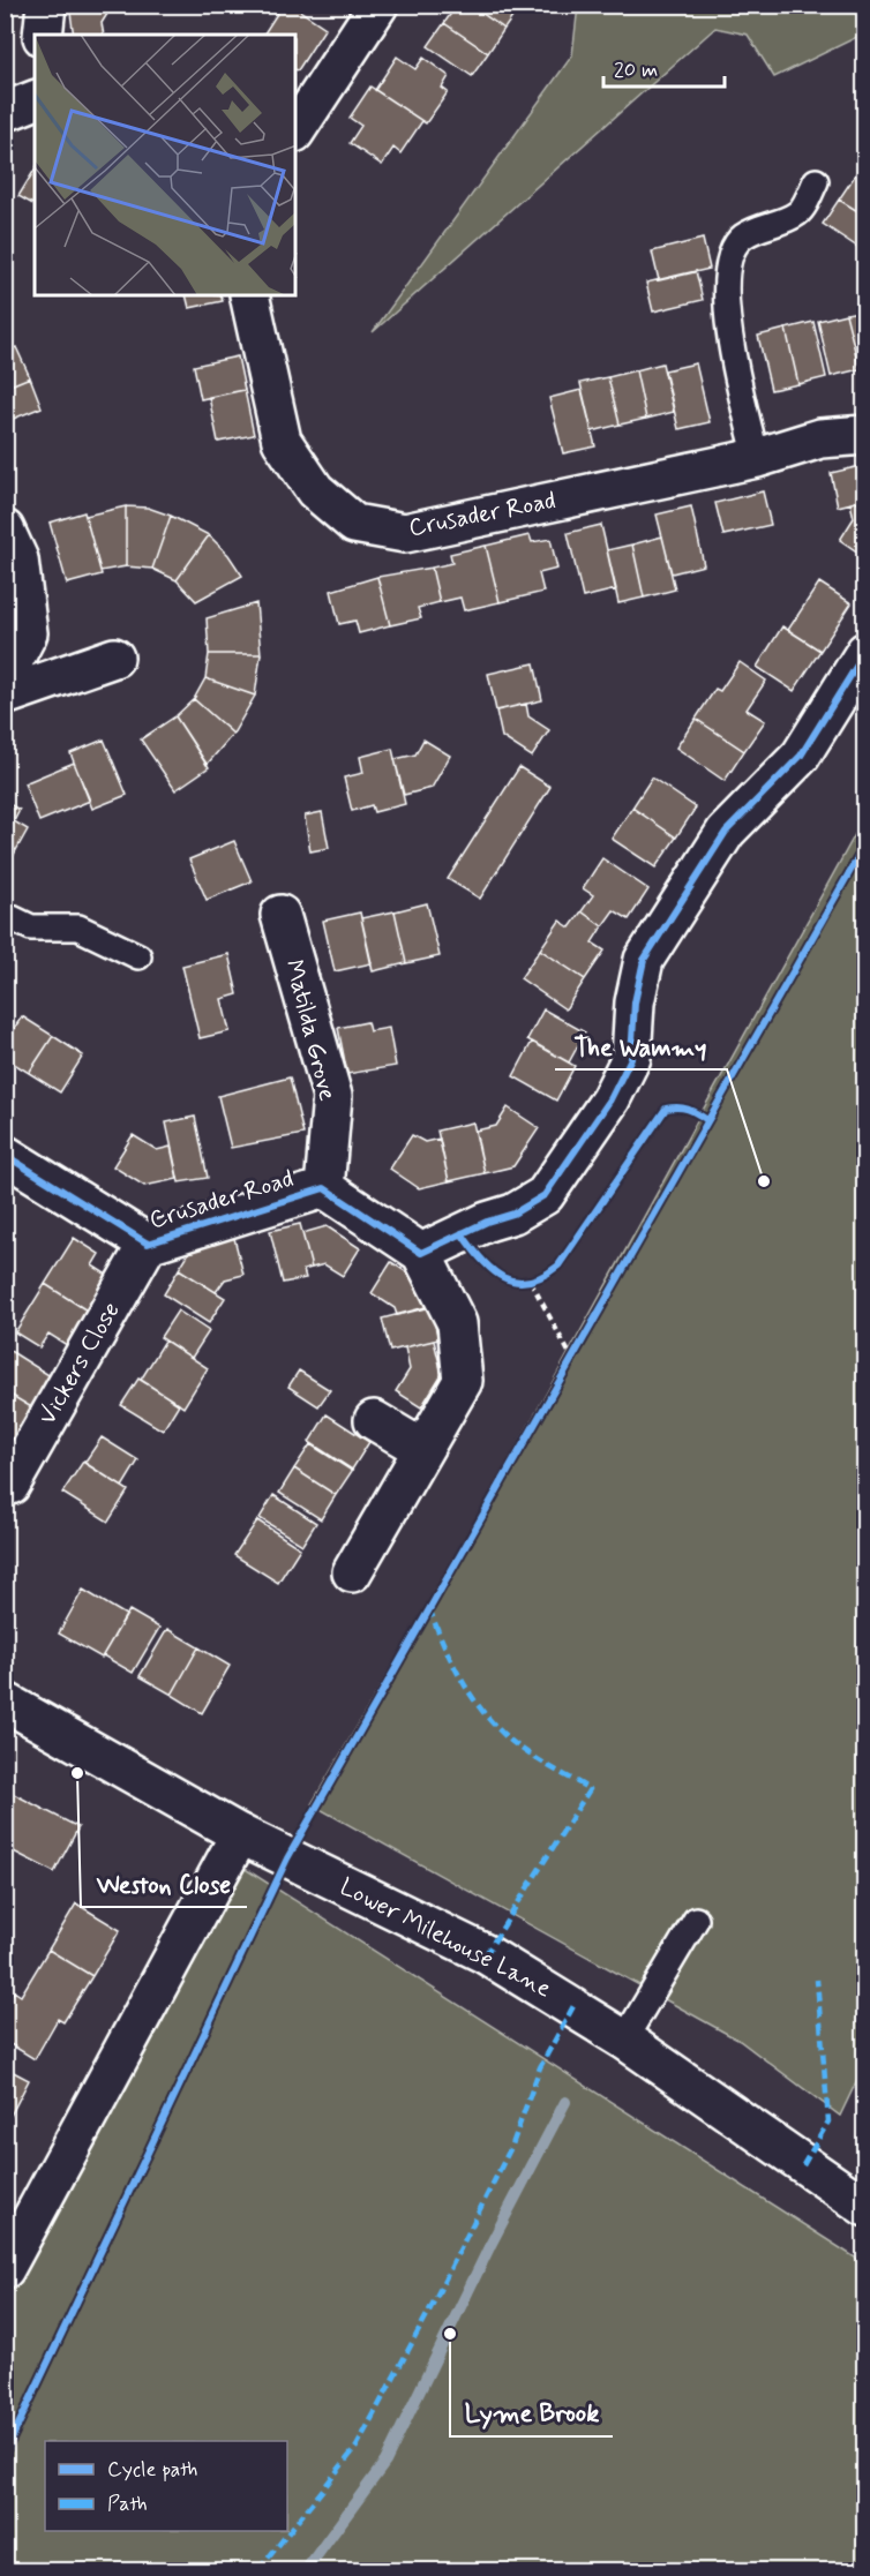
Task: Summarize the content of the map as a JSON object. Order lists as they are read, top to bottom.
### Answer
{
  "streets": {
    "street": [
      "Crusader Road",
      "Matilda Grove",
      "Vickers Close",
      "Lower Milehouse Lane"
    ]
  },
  "crossings": [
    ["Crusader Road", "Matilda Grove"],
    ["Crusader Road", "Vickers Close"]
  ],
  "places": ["The Wammy", "Weston Close", "Lyme Brook"],
  "legend": ["Cycle path", "Path"],
  "scale_bar": "20 m"
}
